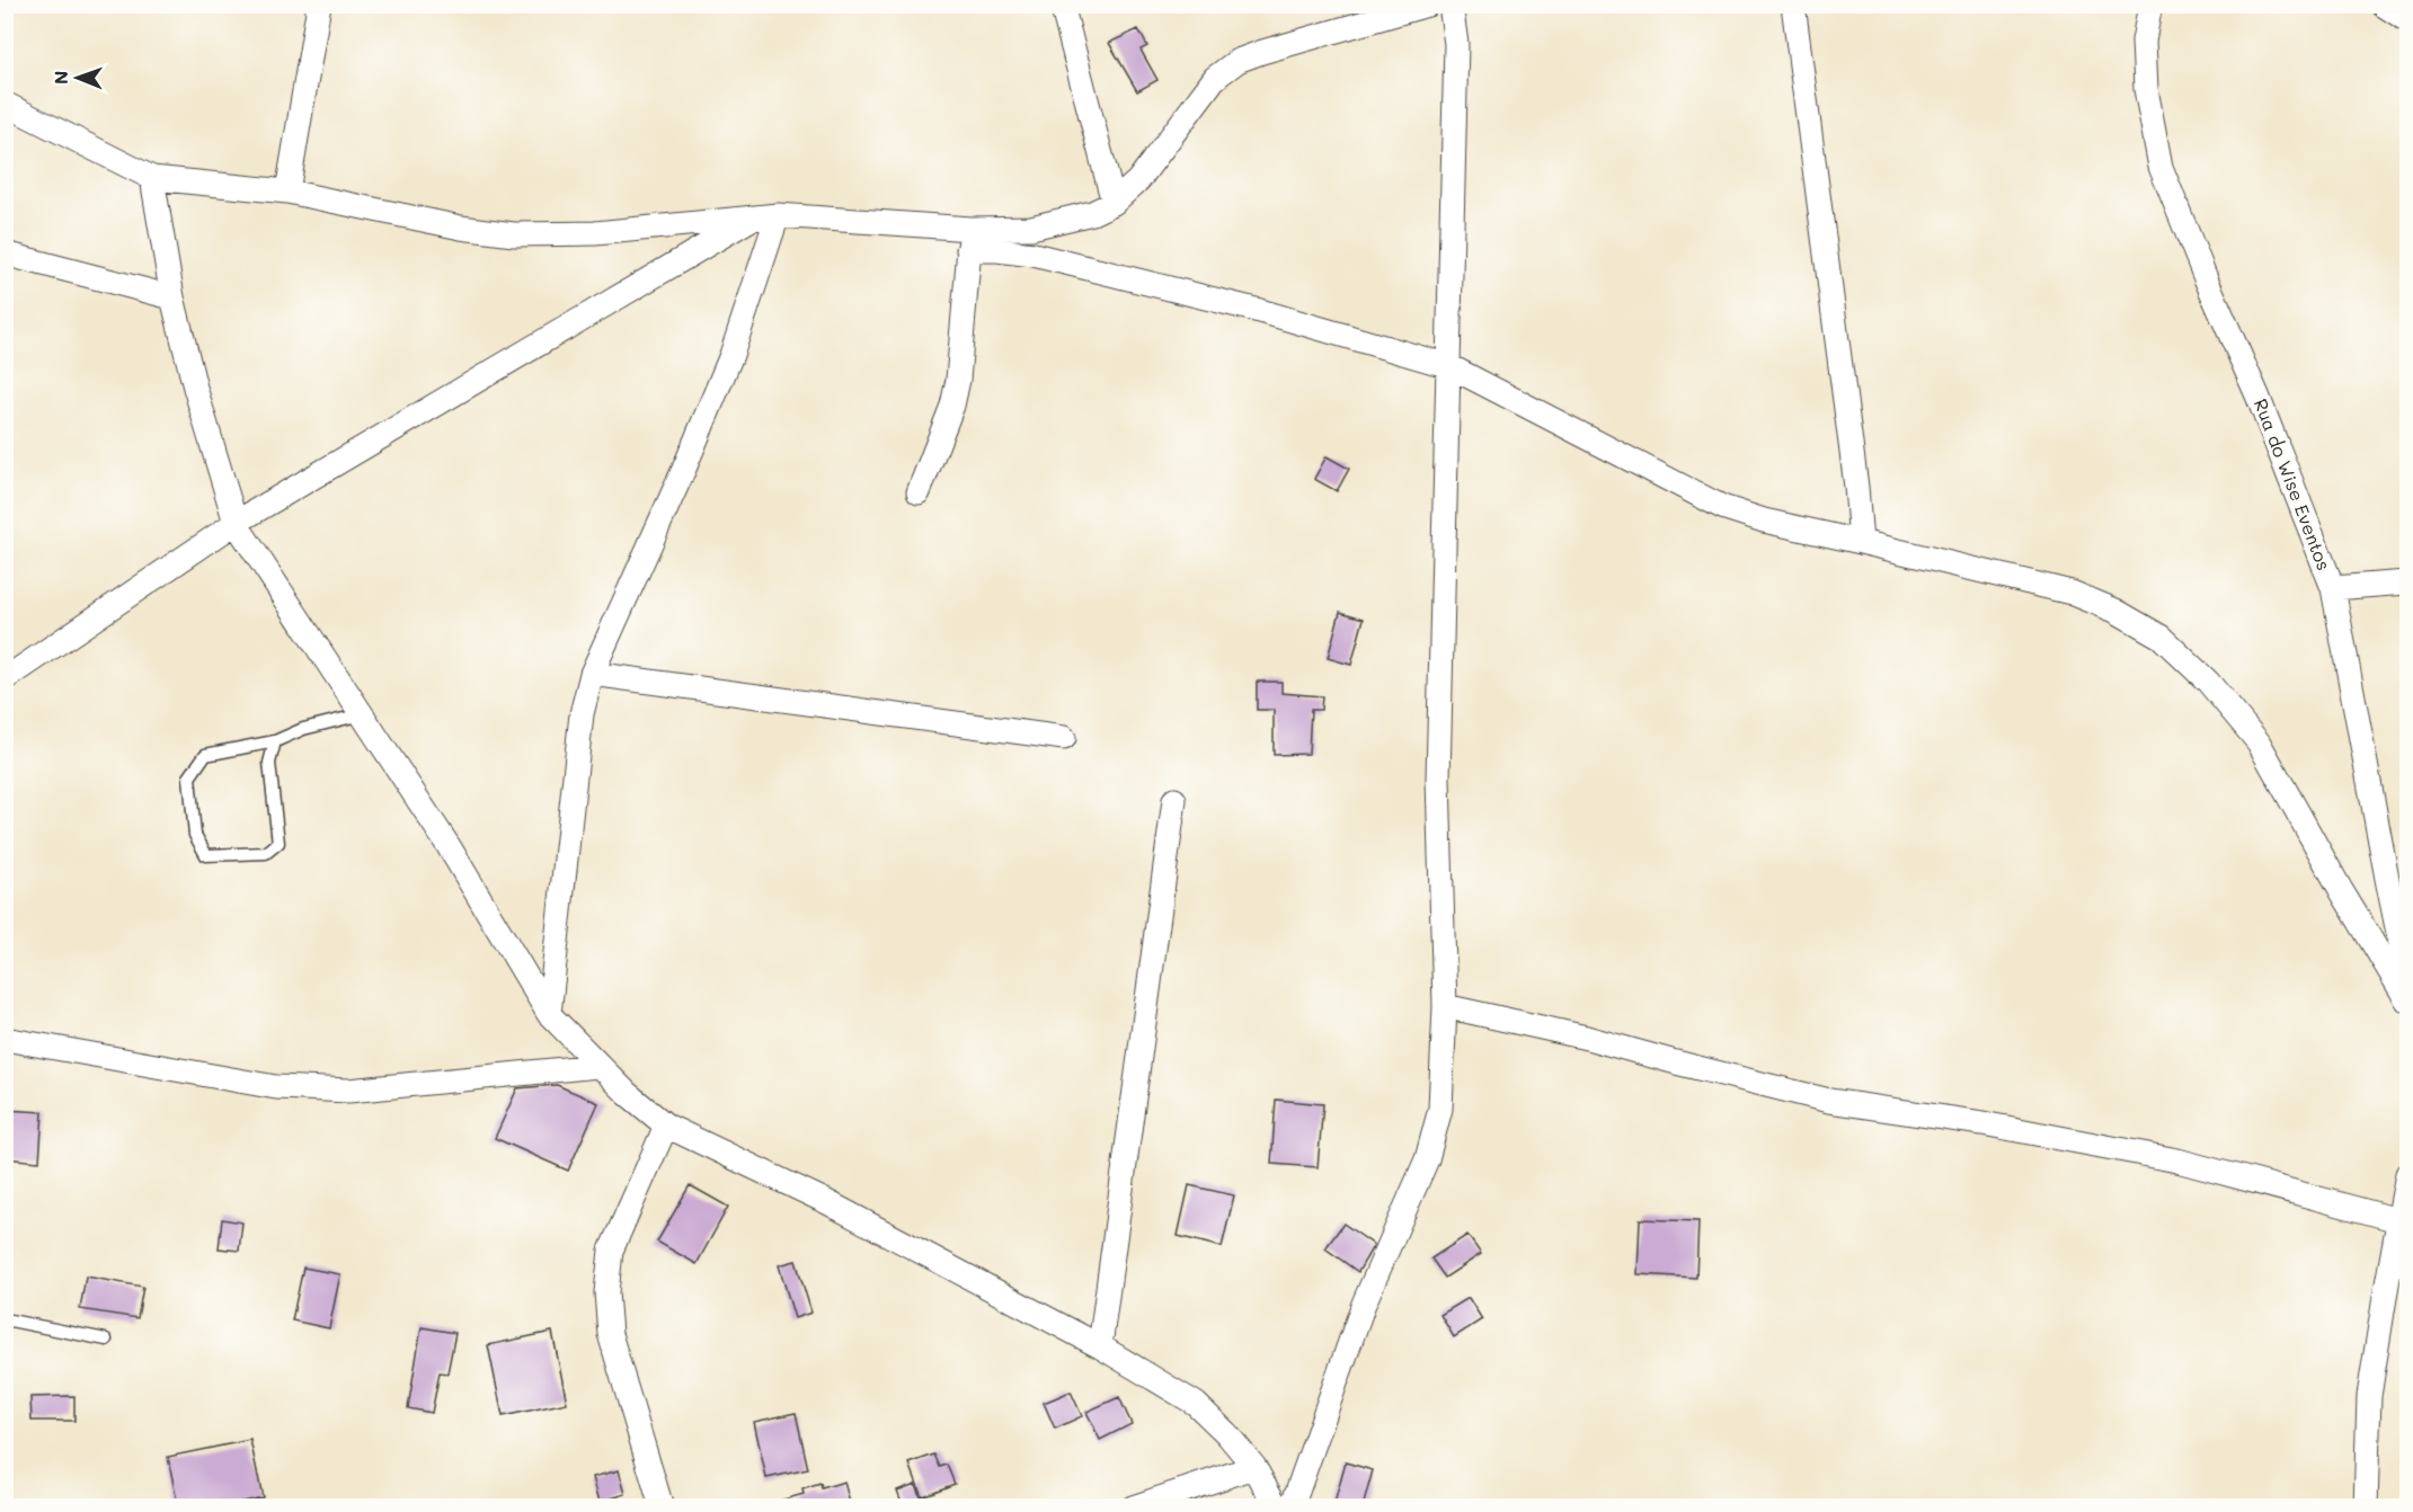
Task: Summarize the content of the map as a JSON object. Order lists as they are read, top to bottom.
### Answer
{
  "streets": {
    "street": ["Rua do Wise Eventos"]
  },
  "north": "left"
}
